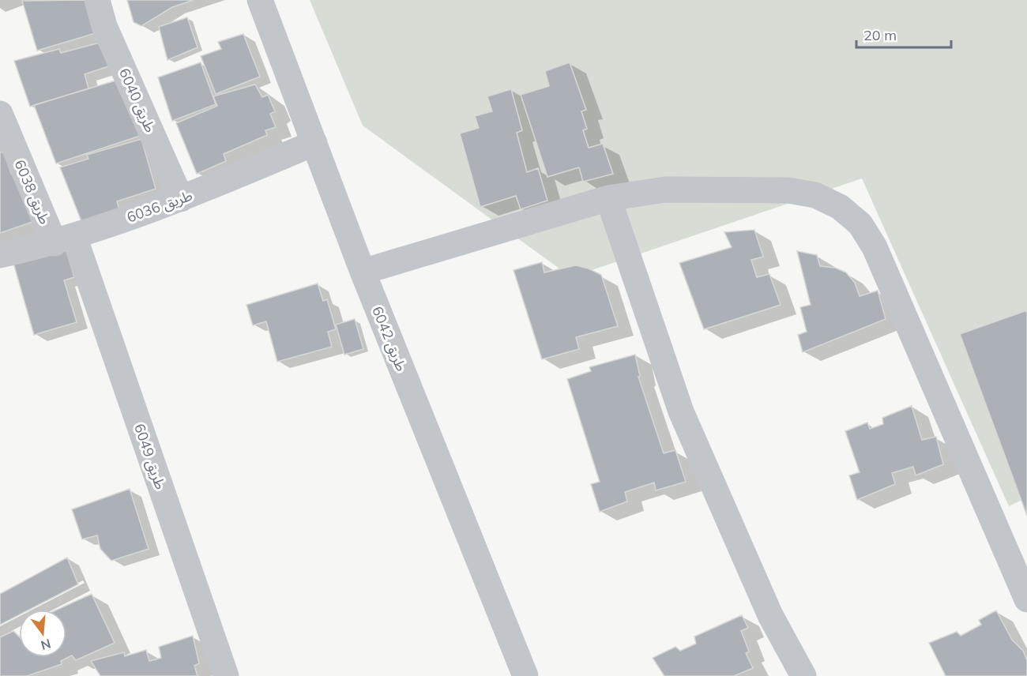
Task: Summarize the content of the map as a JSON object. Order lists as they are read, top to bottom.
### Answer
{
  "streets": {
    "street": [
      "طريق 6040",
      "طريق 6038",
      "طريق 6036",
      "طريق 6042",
      "طريق 6049"
    ]
  },
  "crossings": [
    ["طريق 6040", "طريق 6036"],
    ["طريق 6038", "طريق 6036"],
    ["طريق 6038", "طريق 6049"],
    ["طريق 6036", "طريق 6042"],
    ["طريق 6036", "طريق 6049"]
  ],
  "scale_bar": "20 m",
  "north": "bottom"
}
